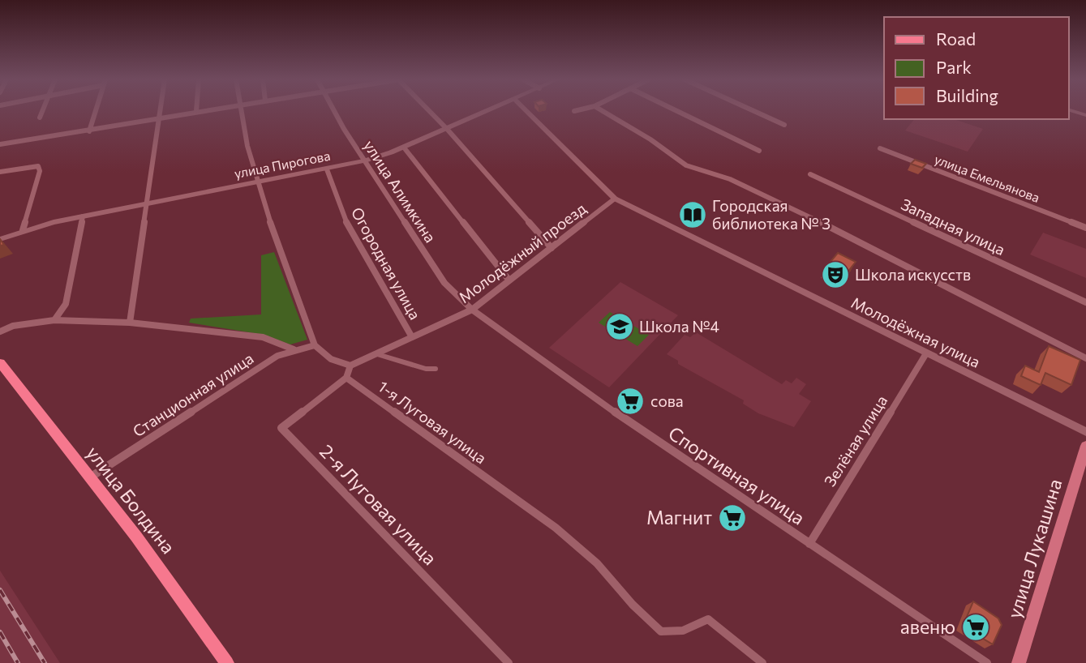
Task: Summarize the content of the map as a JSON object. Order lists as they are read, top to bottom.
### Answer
{
  "streets": {
    "main road": ["улица Болдина", "улица Лукашина"],
    "street": [
      "улица Пирогова",
      "улица Емельянова",
      "улица Алимкина",
      "Западная улица",
      "Молодёжный проезд",
      "Огородная улица",
      "Молодёжная улица",
      "Станционная улица",
      "1-я Луговая улица",
      "Зелёная улица",
      "Спортивная улица",
      "2-я Луговая улица"
    ]
  },
  "crossings": [
    ["улица Пирогова", "улица Алимкина"],
    ["улица Пирогова", "Огородная улица"],
    ["улица Алимкина", "Молодёжный проезд"],
    ["улица Алимкина", "Спортивная улица"],
    ["Молодёжный проезд", "Огородная улица"],
    ["Молодёжный проезд", "Молодёжная улица"],
    ["Молодёжный проезд", "Спортивная улица"],
    ["Молодёжная улица", "Зелёная улица"],
    ["Станционная улица", "улица Болдина"],
    ["1-я Луговая улица", "2-я Луговая улица"],
    ["Зелёная улица", "Спортивная улица"]
  ],
  "places": {
    "library": ["Городская библиотека № 3"],
    "theatre": ["Школа искусств"],
    "school or university": ["Школа №4"],
    "supermarket": ["сова", "Магнит", "авеню"]
  },
  "legend": ["Road", "Park", "Building"]
}
